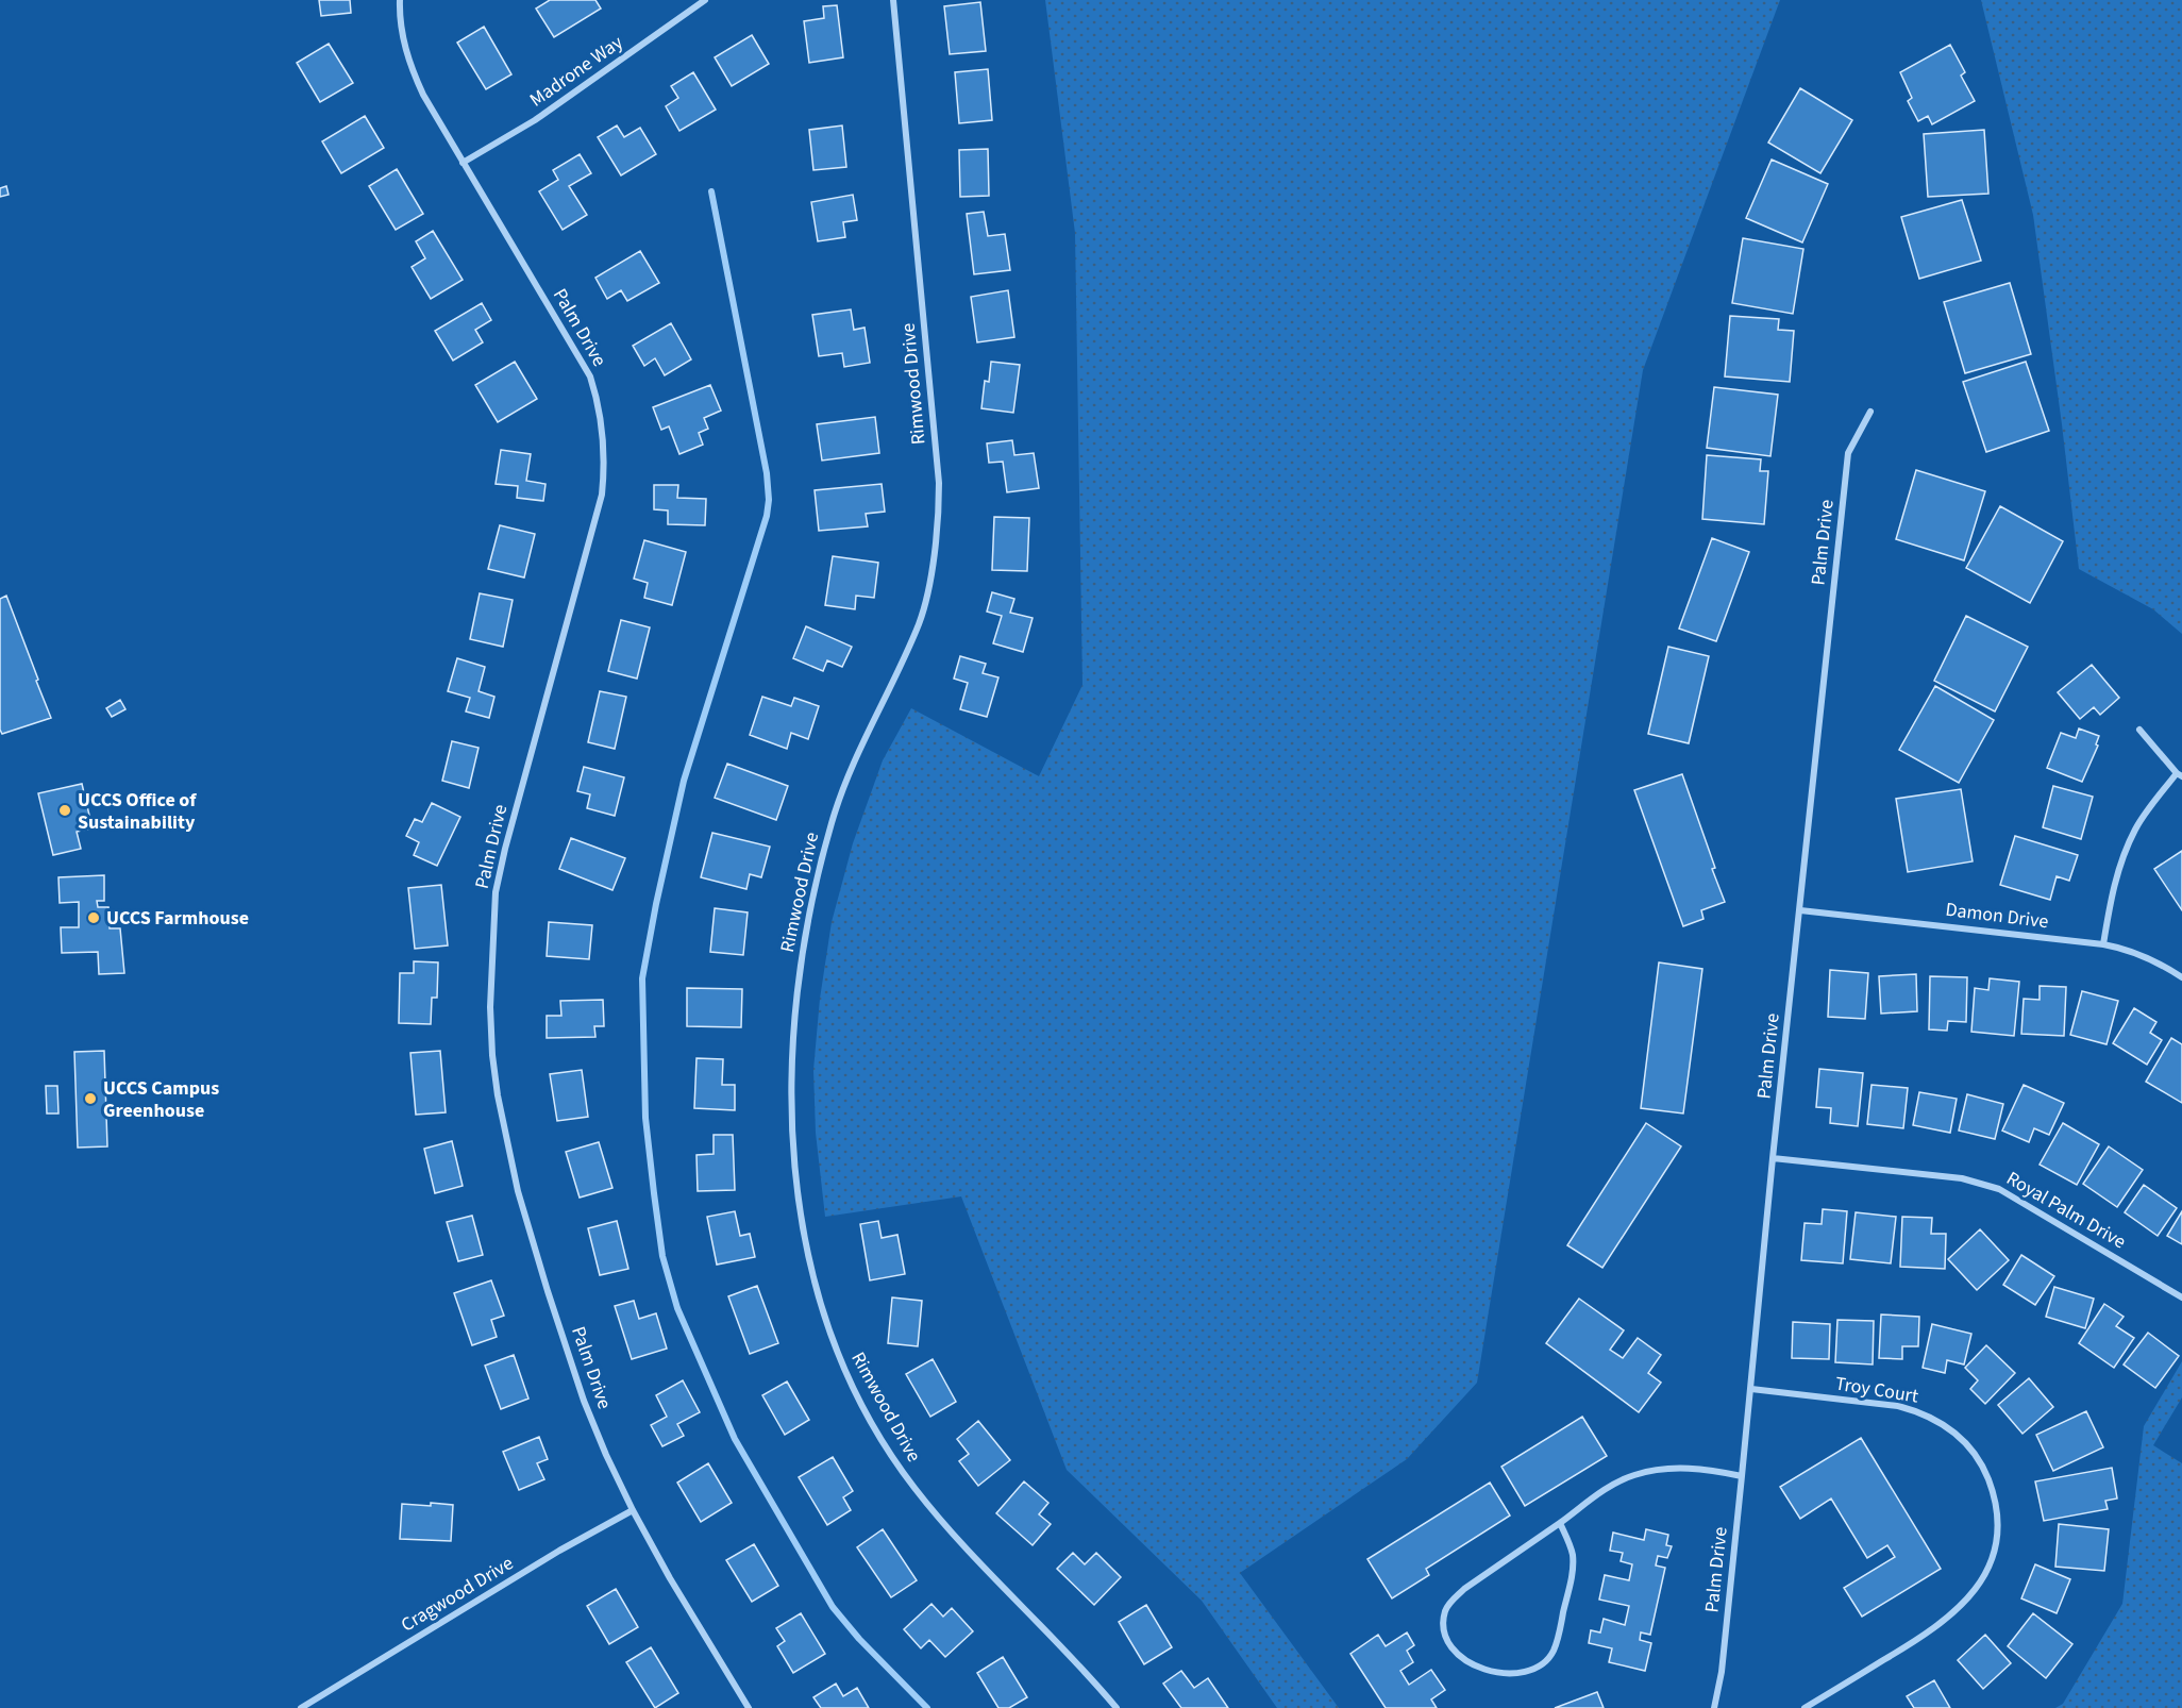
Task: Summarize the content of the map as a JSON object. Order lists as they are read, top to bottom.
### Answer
{
  "streets": {
    "street": [
      "Madrone Way",
      "Palm Drive",
      "Rimwood Drive",
      "Damon Drive",
      "Royal Palm Drive",
      "Troy Court",
      "Cragwood Drive"
    ]
  },
  "crossings": [
    ["Madrone Way", "Palm Drive"],
    ["Palm Drive", "Damon Drive"],
    ["Palm Drive", "Royal Palm Drive"],
    ["Palm Drive", "Troy Court"],
    ["Palm Drive", "Cragwood Drive"]
  ],
  "places": ["UCCS Office of Sustainability", "UCCS Farmhouse", "UCCS Campus Greenhouse"]
}
